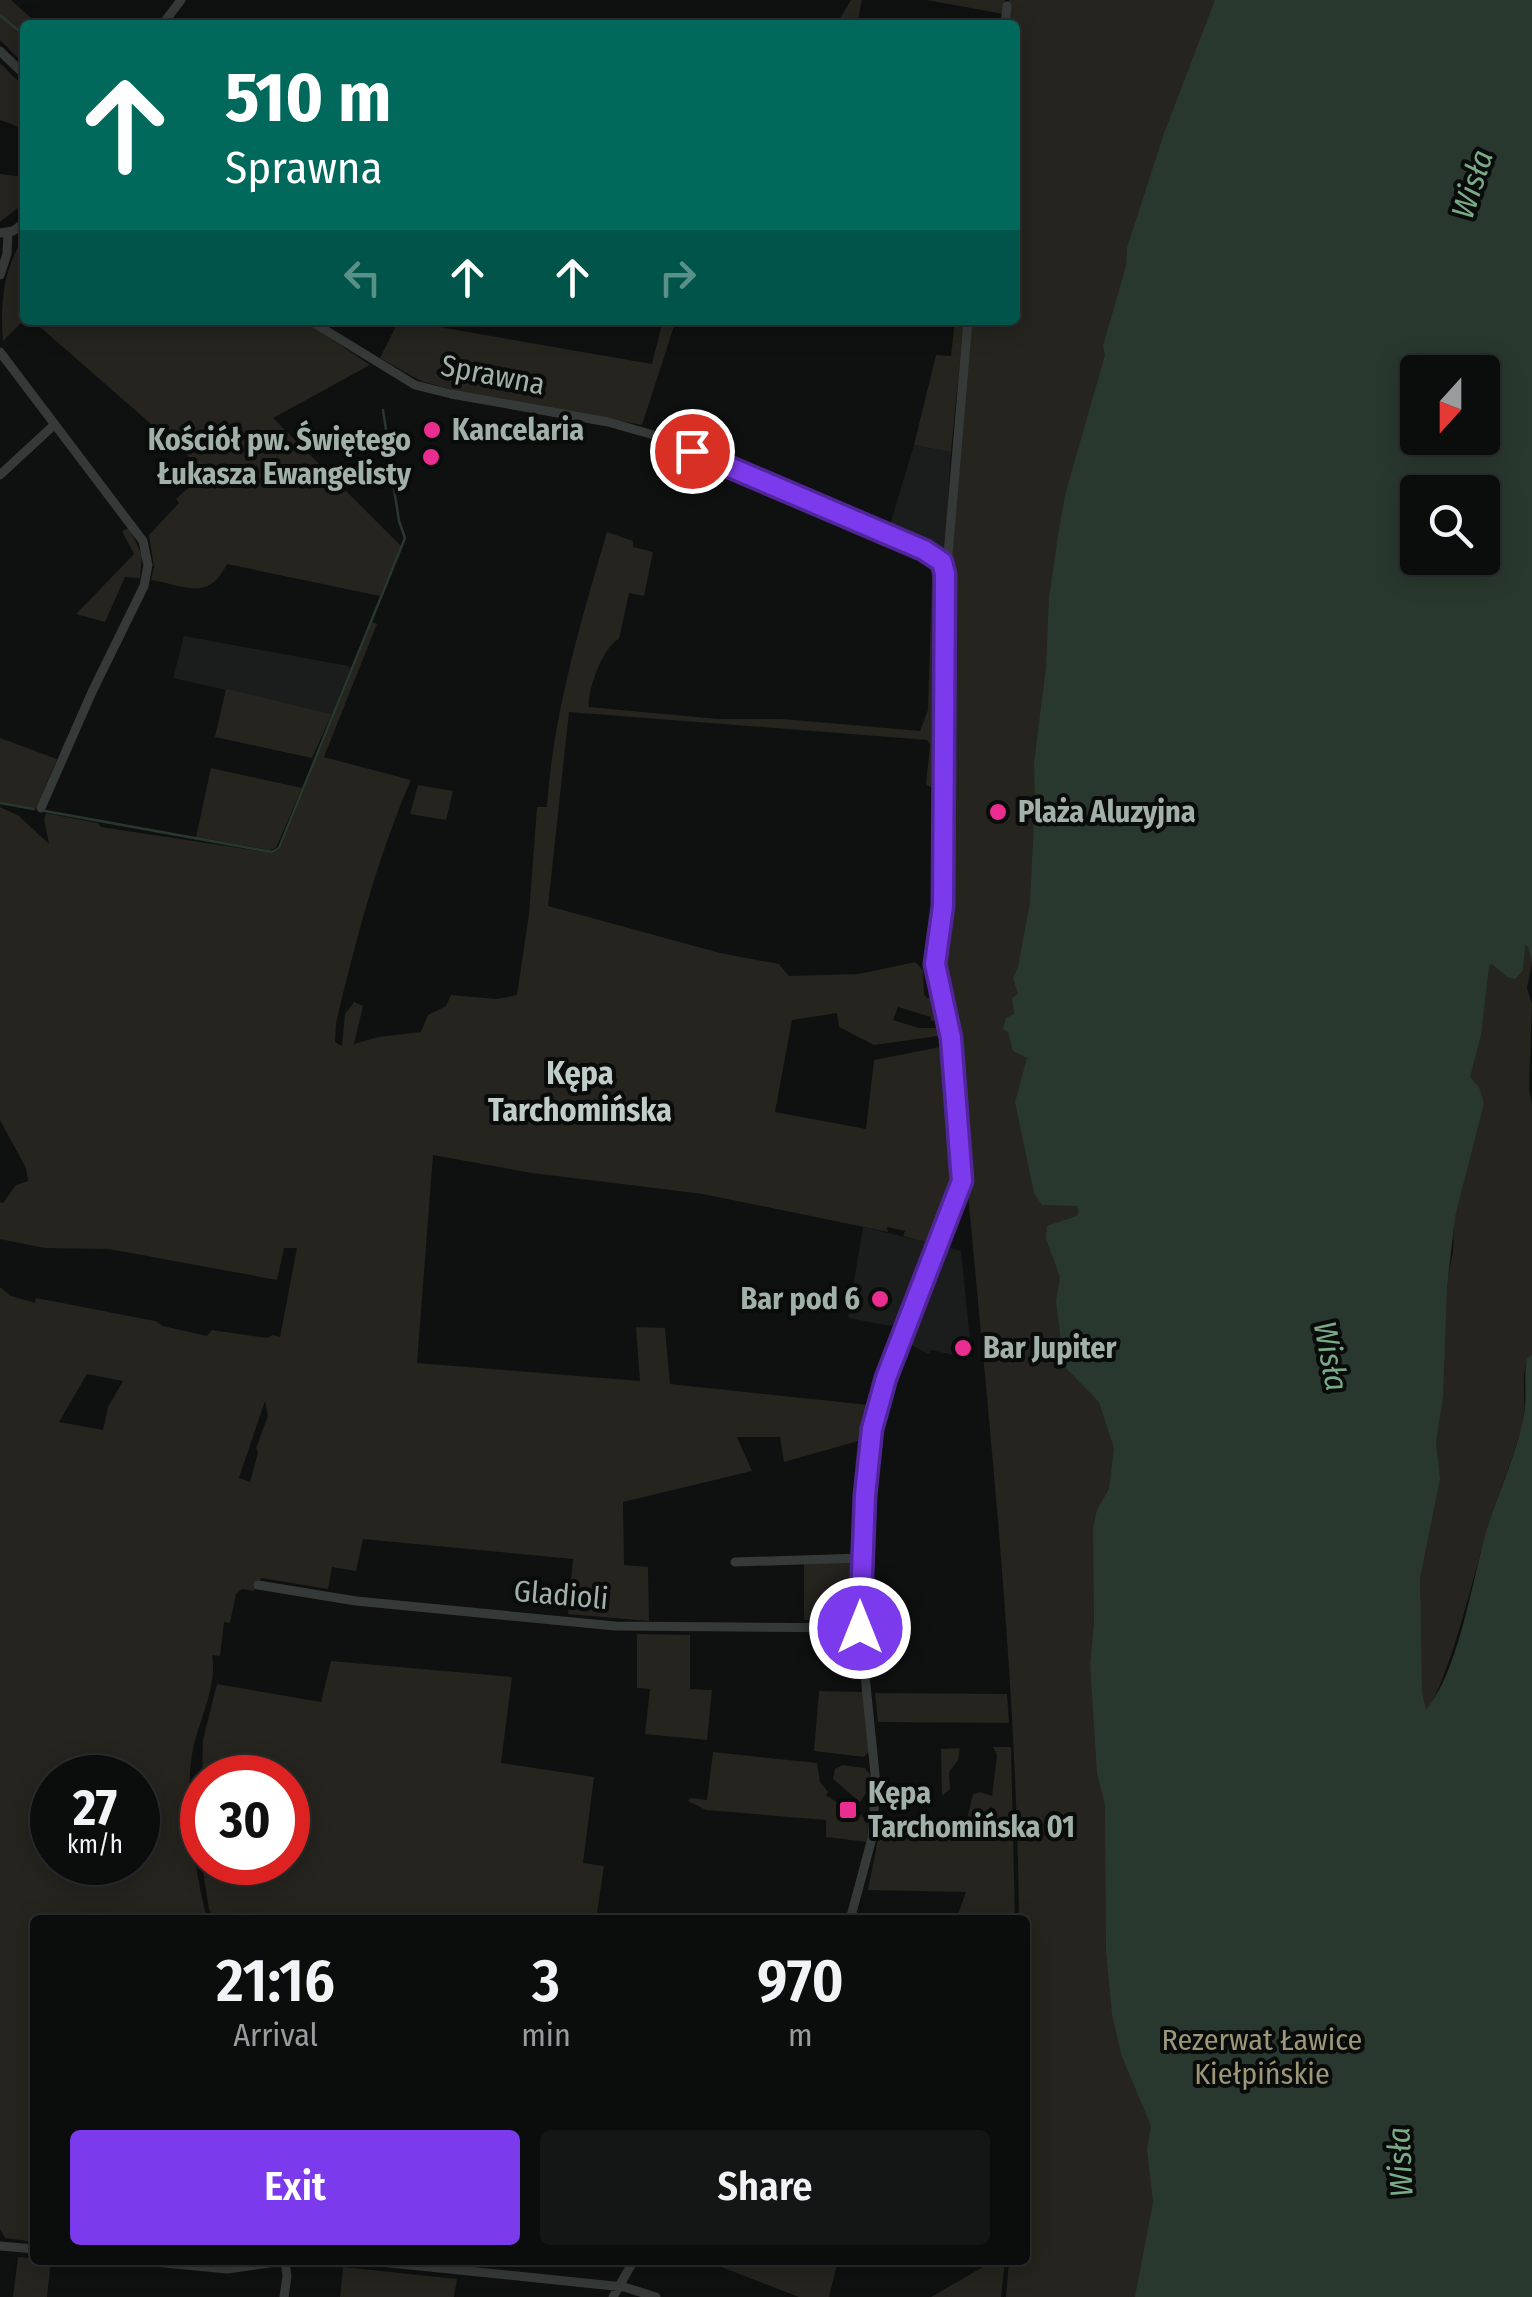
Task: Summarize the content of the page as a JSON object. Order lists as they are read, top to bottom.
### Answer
{
  "streets": {
    "street": ["Sprawna", "Gladioli"]
  },
  "districts": ["Kępa Tarchomińska"],
  "water": ["Wisła"],
  "parks": ["Rezerwat Ławice Kiełpińskie"],
  "places": {
    "other": [
      "Kancelaria",
      "Kościół pw. Świętego Łukasza Ewangelisty",
      "Plaża Aluzyjna",
      "Bar pod 6",
      "Bar Jupiter"
    ],
    "transit": ["Kępa Tarchomińska 01"]
  },
  "north": "bottom",
  "page": {
    "turn": ["510 m", "Sprawna"],
    "speed": "27 km/h",
    "limit": "30",
    "eta": [
      "21:16",
      "Arrival",
      "3",
      "min",
      "970",
      "m"
    ],
    "buttons": ["Exit", "Share"]
  }
}
